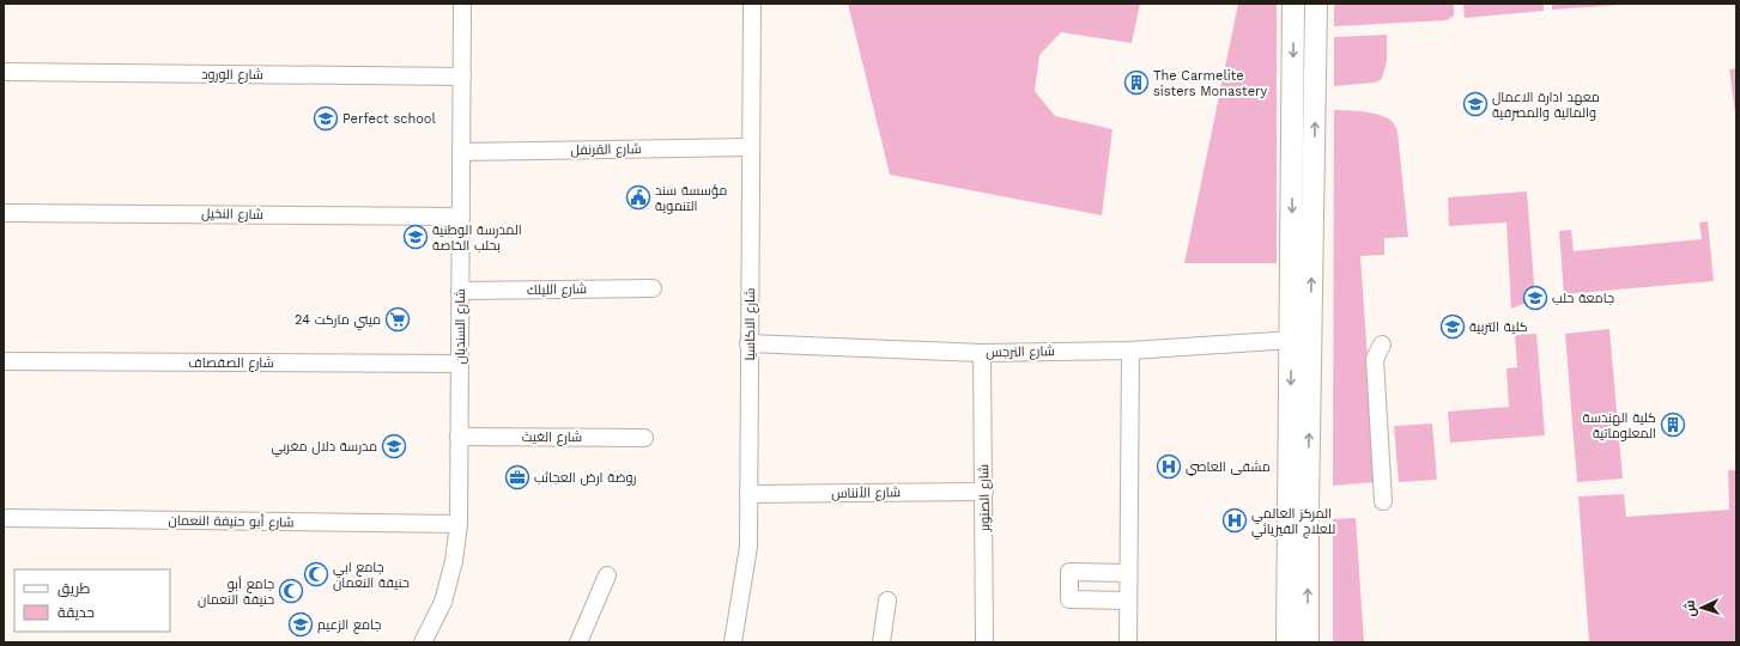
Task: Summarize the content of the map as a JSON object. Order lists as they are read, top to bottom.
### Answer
{
  "streets": {
    "street": [
      "شارع الورود",
      "شارع القرنفل",
      "شارع النخيل",
      "شارع الليلك",
      "شارع الاكاسيا",
      "شارع السنديان",
      "شارع النرجس",
      "شارع الصفصاف",
      "شارع الغيث",
      "شارع الأنناس",
      "شارع الصنوبر",
      "شارع أبو حنيفة النعمان"
    ]
  },
  "crossings": [
    ["شارع الورود", "شارع السنديان"],
    ["شارع القرنفل", "شارع الاكاسيا"],
    ["شارع القرنفل", "شارع السنديان"],
    ["شارع النخيل", "شارع السنديان"],
    ["شارع الليلك", "شارع السنديان"],
    ["شارع الاكاسيا", "شارع النرجس"],
    ["شارع الاكاسيا", "شارع الأنناس"],
    ["شارع السنديان", "شارع الصفصاف"],
    ["شارع السنديان", "شارع الغيث"],
    ["شارع السنديان", "شارع أبو حنيفة النعمان"],
    ["شارع النرجس", "شارع الصنوبر"],
    ["شارع الأنناس", "شارع الصنوبر"]
  ],
  "places": {
    "building": ["The Carmelite sisters Monastery", "كلية الهندسة المعلوماتية"],
    "school or university": [
      "معهد ادارة الاعمال والمالية والمصرفية",
      "Perfect school",
      "المدرسة الوطنية بحلب الخاصة",
      "جامعة حلب",
      "كلية التربية",
      "مدرسة دلال مغربي",
      "جامع الزعيم"
    ],
    "public building": ["مؤسسة سند التنموية"],
    "supermarket": ["ميني ماركت 24"],
    "hospital": ["مشفى العاصي", "المركز العالمي للعلاج الفيزيائي"],
    "office": ["روضة ارض العجائب"],
    "mosque": ["جامع ابي حنيفة النعمان", "جامع أبو حنيفة النعمان"]
  },
  "legend": ["طريق", "حديقة"],
  "north": "left"
}
